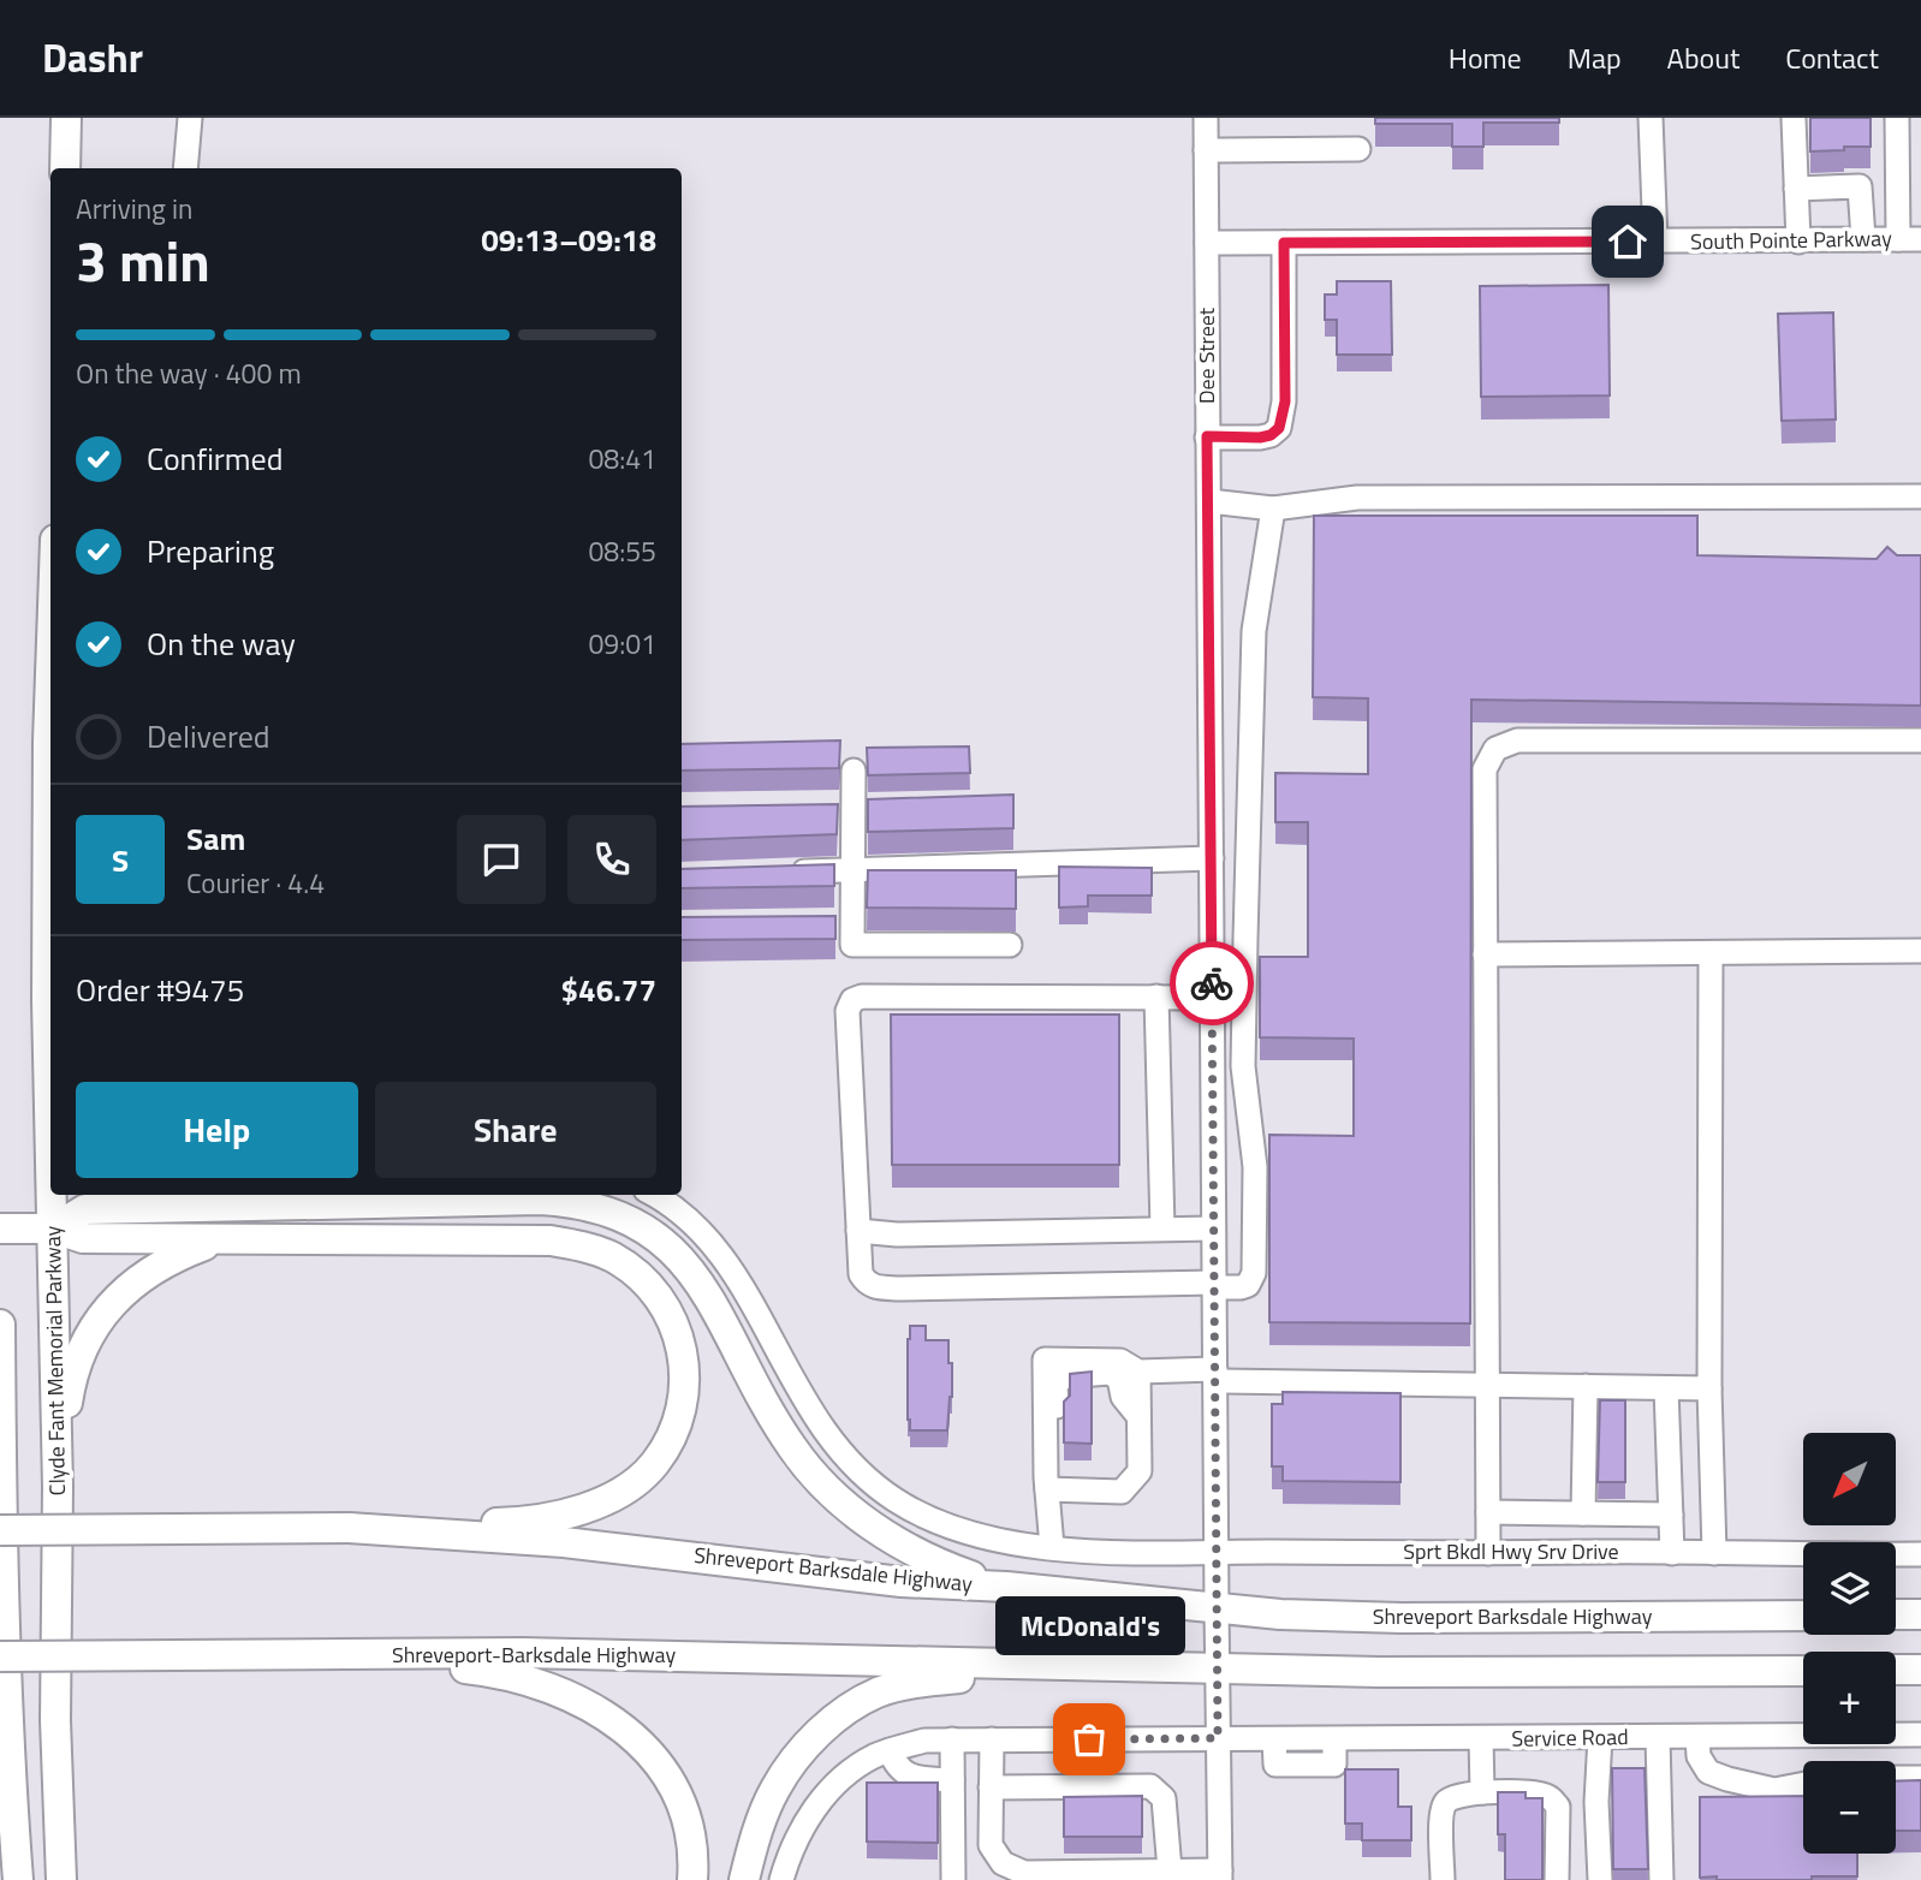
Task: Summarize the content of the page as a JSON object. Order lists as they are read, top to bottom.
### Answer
{
  "streets": {
    "main road": ["Clyde Fant Memorial Parkway", "Shreveport Barksdale Highway", "Shreveport-Barksdale Highway"],
    "street": [
      "South Pointe Parkway",
      "Dee Street",
      "Sprt Bkdl Hwy Srv Drive",
      "Service Road"
    ]
  },
  "crossings": [
    ["South Pointe Parkway", "Dee Street"],
    ["Dee Street", "Sprt Bkdl Hwy Srv Drive"]
  ],
  "places": ["McDonald's"],
  "north": "bottom left",
  "page": {
    "header": "Dashr",
    "nav": [
      "Home",
      "Map",
      "About",
      "Contact"
    ],
    "heading": ["3 min", "Arriving in", "09:13–09:18"],
    "panel": [
      "Sam",
      "Courier · 4.4",
      "Order #9475",
      "$46.77"
    ],
    "bar": "On the way · 400 m",
    "list": [
      ["Confirmed", "08:41"],
      ["Preparing", "08:55"],
      ["On the way", "09:01"],
      "Delivered"
    ],
    "round": "S",
    "buttons": ["Help", "Share"],
    "map_buttons": ["+", "−"],
    "bubble": "McDonald's"
  }
}
